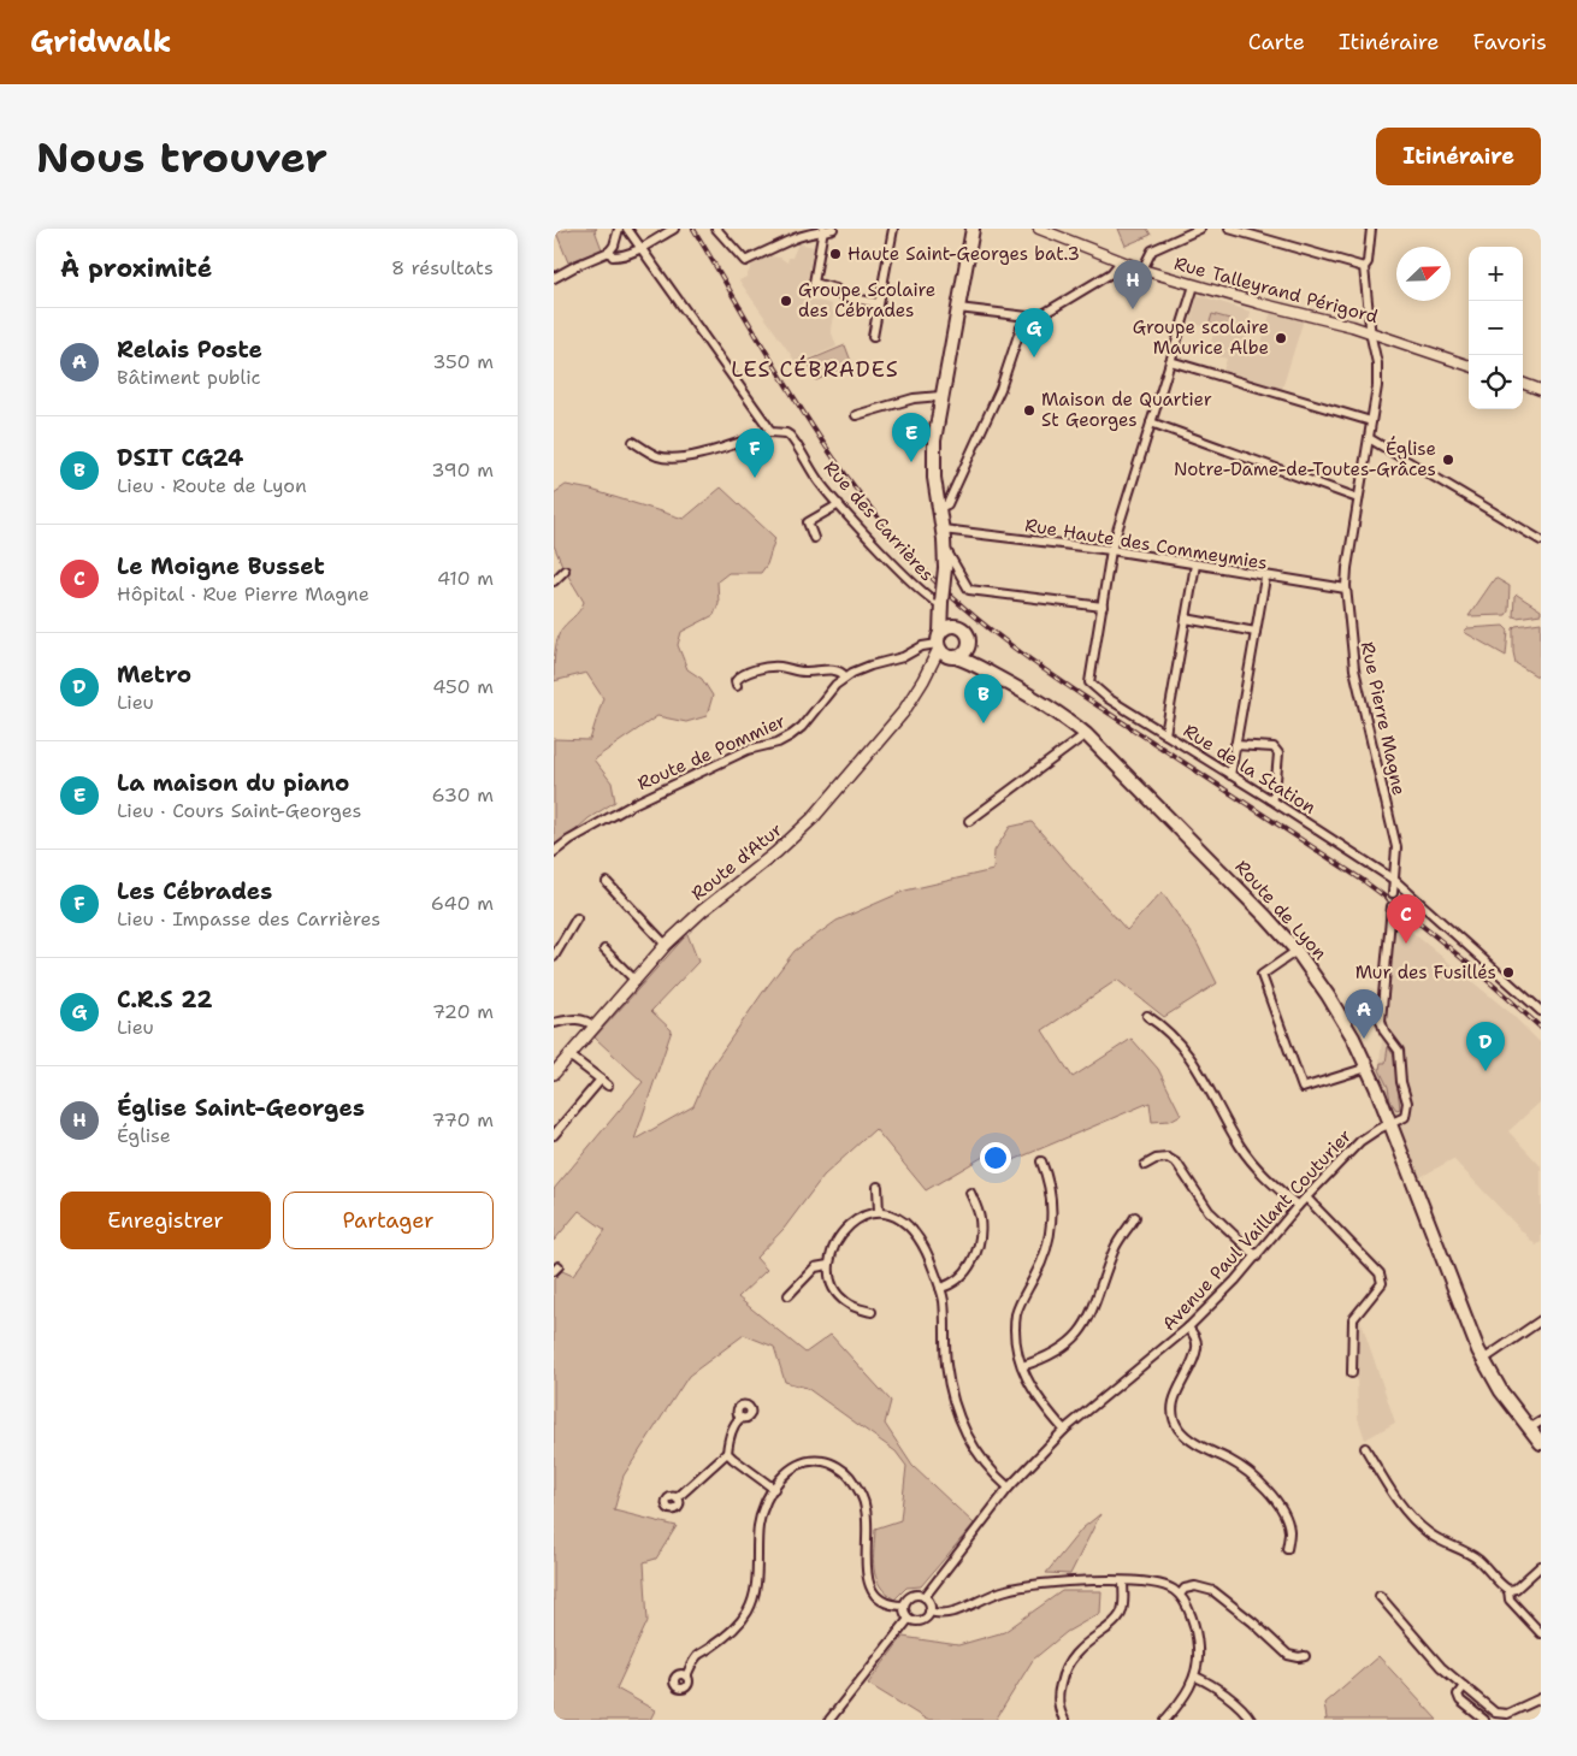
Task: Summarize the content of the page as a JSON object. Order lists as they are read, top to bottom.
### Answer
{
  "streets": {
    "main road": ["Route d'Atur", "Route de Lyon"],
    "street": [
      "Rue Talleyrand Périgord",
      "Rue des Carrières",
      "Rue Haute des Commeymies",
      "Rue Pierre Magne",
      "Route de Pommier",
      "Rue de la Station",
      "Avenue Paul Vaillant Couturier"
    ]
  },
  "crossings": [
    ["Rue Talleyrand Périgord", "Rue Pierre Magne"],
    ["Rue des Carrières", "Route de Lyon"],
    ["Rue Haute des Commeymies", "Rue Pierre Magne"],
    ["Rue Pierre Magne", "Rue de la Station"],
    ["Route de Pommier", "Route d'Atur"],
    ["Route de Pommier", "Route de Lyon"],
    ["Route d'Atur", "Route de Lyon"],
    ["Route de Lyon", "Avenue Paul Vaillant Couturier"]
  ],
  "districts": ["LES CÉBRADES"],
  "places": [
    "Haute Saint-Georges bat.3",
    "Groupe Scolaire des Cébrades",
    "Groupe scolaire Maurice Albe",
    "Maison de Quartier St Georges",
    "Église Notre-Dame-de-Toutes-Grâces",
    "Mur des Fusillés"
  ],
  "north": "top right",
  "page": {
    "header": "Gridwalk",
    "nav": ["Carte", "Itinéraire", "Favoris"],
    "buttons": [
      "Itinéraire",
      ["Enregistrer", "Partager"]
    ],
    "title": "Nous trouver",
    "heading": ["À proximité", "8 résultats"],
    "map_buttons": ["+", "−"],
    "pins": [
      "H",
      "G",
      "E",
      "F",
      "B",
      "C",
      "A",
      "D"
    ],
    "list": [
      {
        "mark": "A",
        "name": "Relais Poste",
        "note": "Bâtiment public",
        "value": "350 m"
      },
      {
        "mark": "B",
        "name": "DSIT CG24",
        "note": "Lieu · Route de Lyon",
        "value": "390 m"
      },
      {
        "mark": "C",
        "name": "Le Moigne Busset",
        "note": "Hôpital · Rue Pierre Magne",
        "value": "410 m"
      },
      {
        "mark": "D",
        "name": "Metro",
        "note": "Lieu",
        "value": "450 m"
      },
      {
        "mark": "E",
        "name": "La maison du piano",
        "note": "Lieu · Cours Saint-Georges",
        "value": "630 m"
      },
      {
        "mark": "F",
        "name": "Les Cébrades",
        "note": "Lieu · Impasse des Carrières",
        "value": "640 m"
      },
      {
        "mark": "G",
        "name": "C.R.S 22",
        "note": "Lieu",
        "value": "720 m"
      },
      {
        "mark": "H",
        "name": "Église Saint-Georges",
        "note": "Église",
        "value": "770 m"
      }
    ]
  }
}
